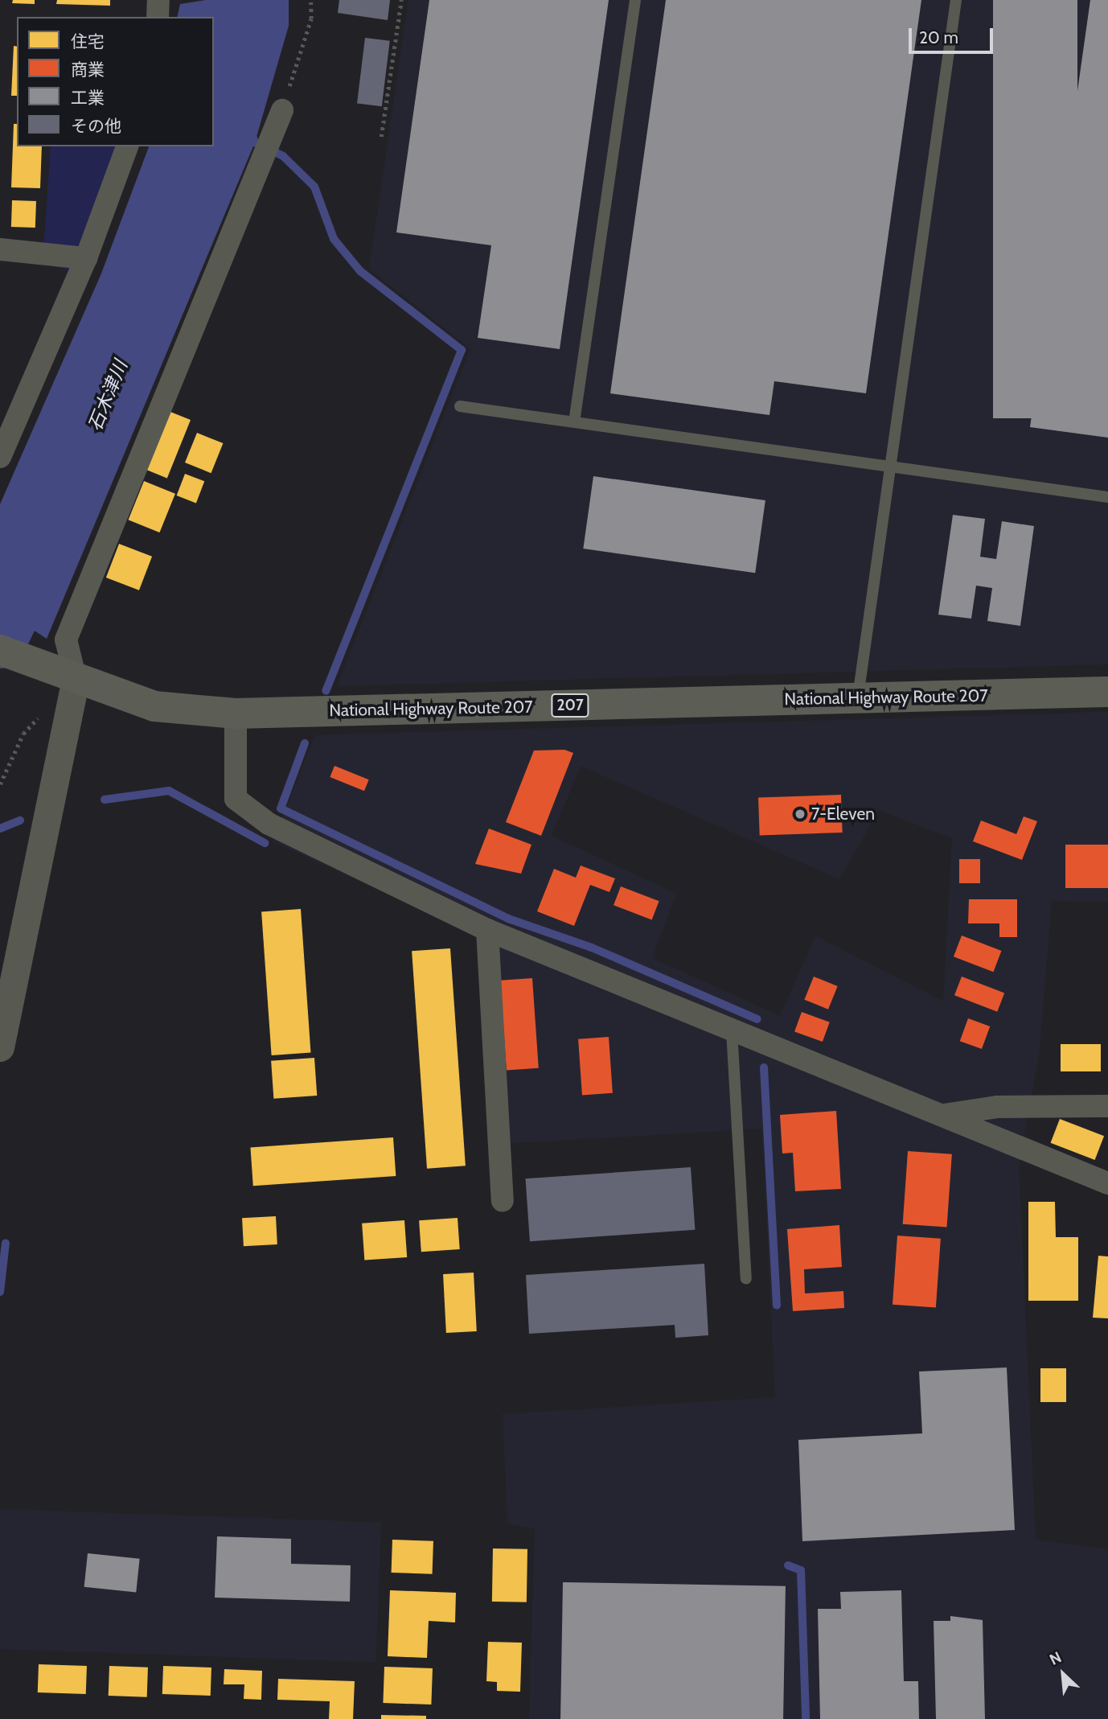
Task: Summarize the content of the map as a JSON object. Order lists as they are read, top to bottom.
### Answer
{
  "streets": {
    "highway": ["National Highway Route 207", "207"]
  },
  "water": ["石木津川"],
  "places": ["7-Eleven"],
  "legend": [
    "住宅",
    "商業",
    "工業",
    "その他"
  ],
  "scale_bar": "20 m",
  "north": "top left"
}
